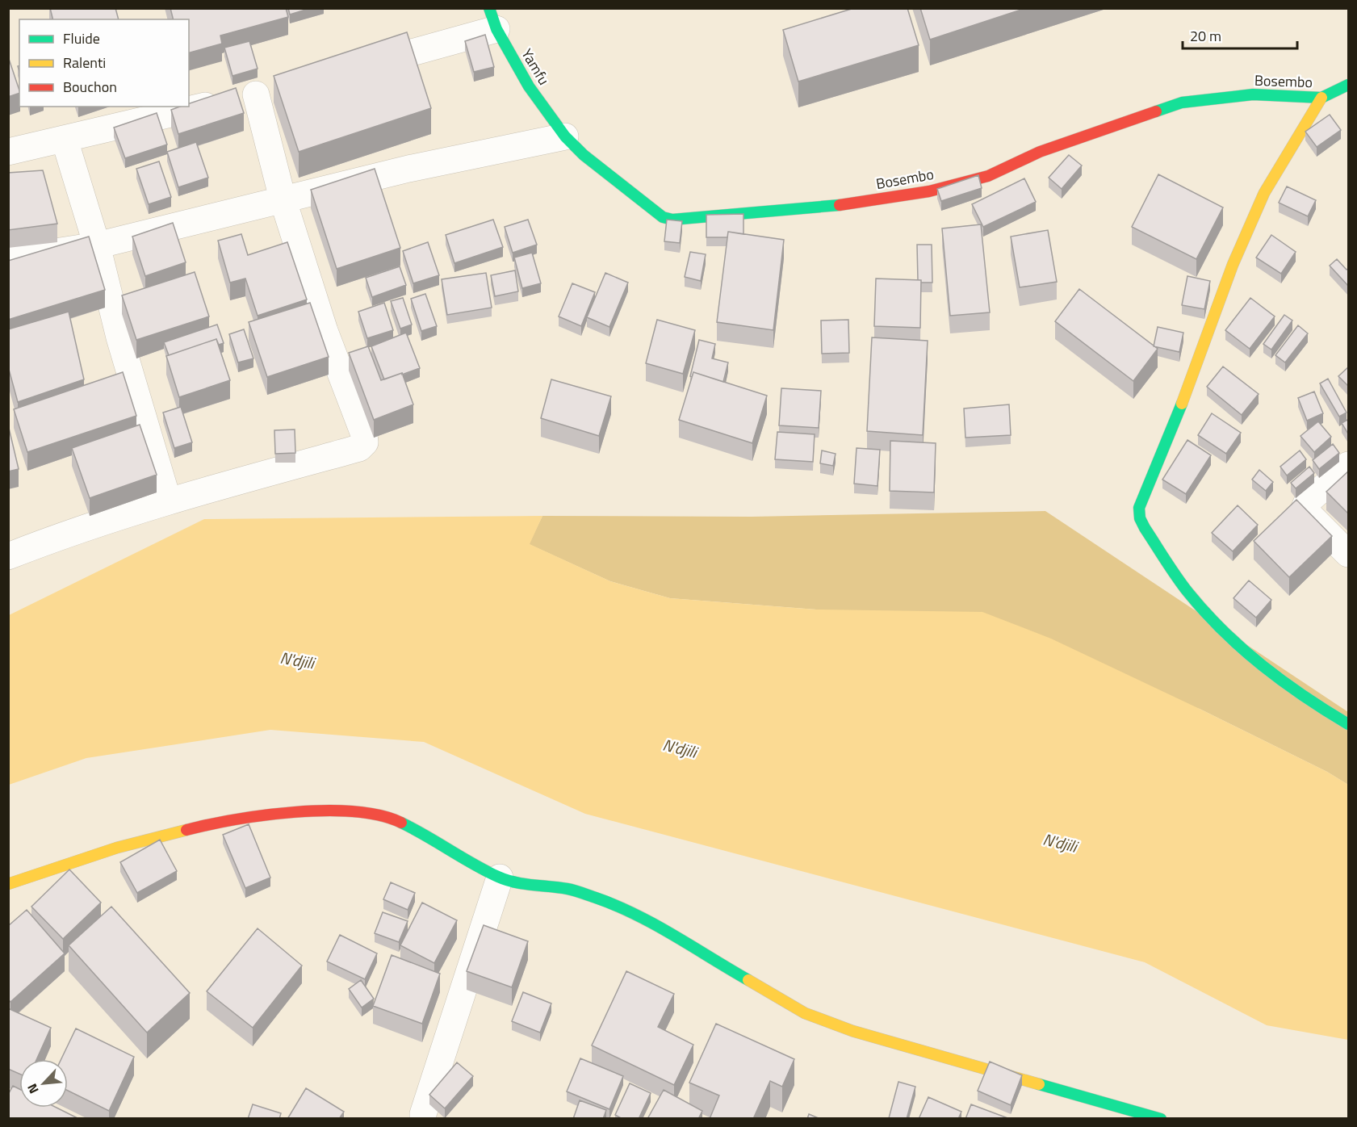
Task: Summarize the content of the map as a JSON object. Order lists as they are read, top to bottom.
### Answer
{
  "streets": {
    "street": ["Yamfu", "Bosembo"]
  },
  "crossings": [
    ["Yamfu", "Bosembo"]
  ],
  "water": ["N'djili"],
  "legend": ["Fluide", "Ralenti", "Bouchon"],
  "scale_bar": "20 m",
  "north": "bottom left"
}
